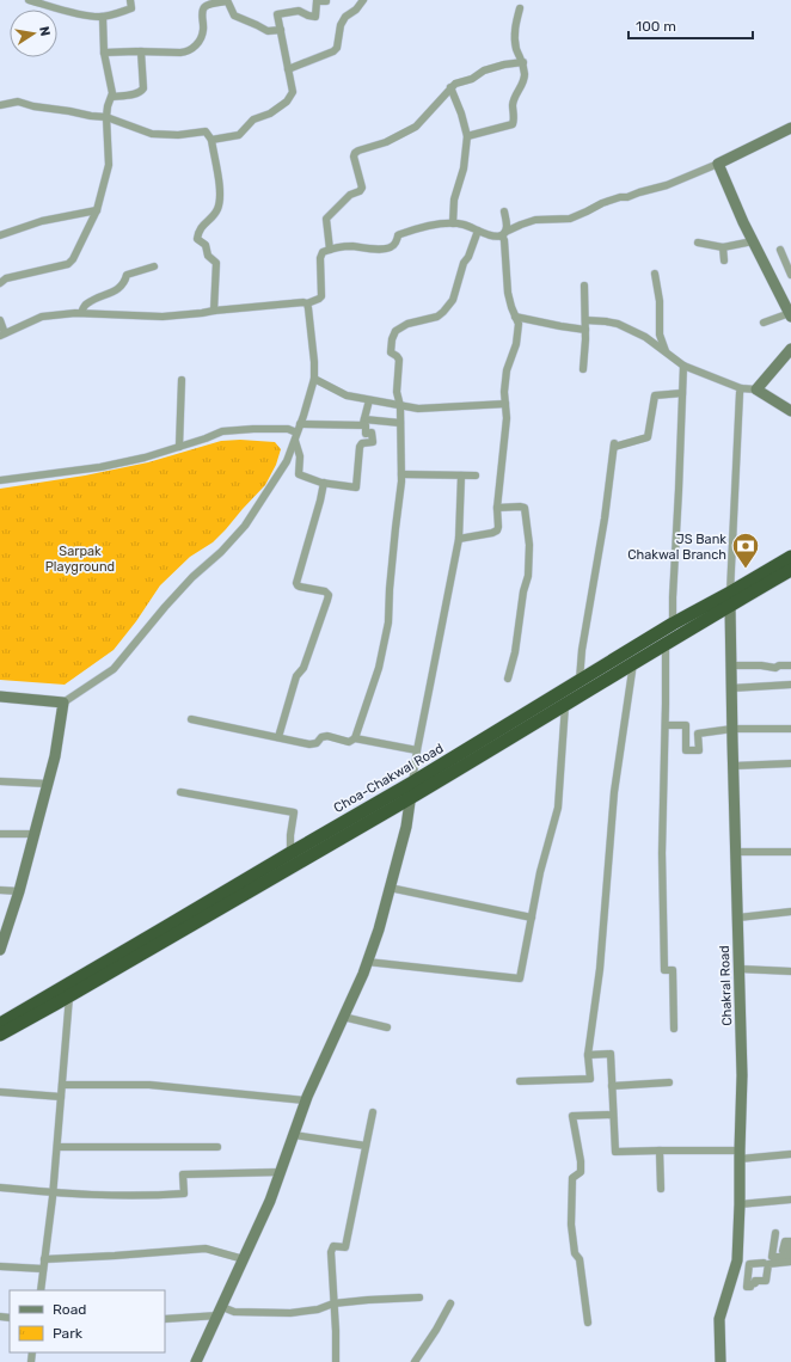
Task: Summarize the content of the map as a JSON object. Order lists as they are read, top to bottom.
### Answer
{
  "streets": {
    "highway": ["Choa-Chakwal Road"],
    "street": ["Chakral Road"]
  },
  "crossings": [
    ["Choa-Chakwal Road", "Chakral Road"]
  ],
  "parks": ["Sarpak Playground"],
  "places": {
    "bank": ["JS Bank Chakwal Branch"]
  },
  "legend": ["Road", "Park"],
  "scale_bar": "100 m",
  "north": "right"
}
